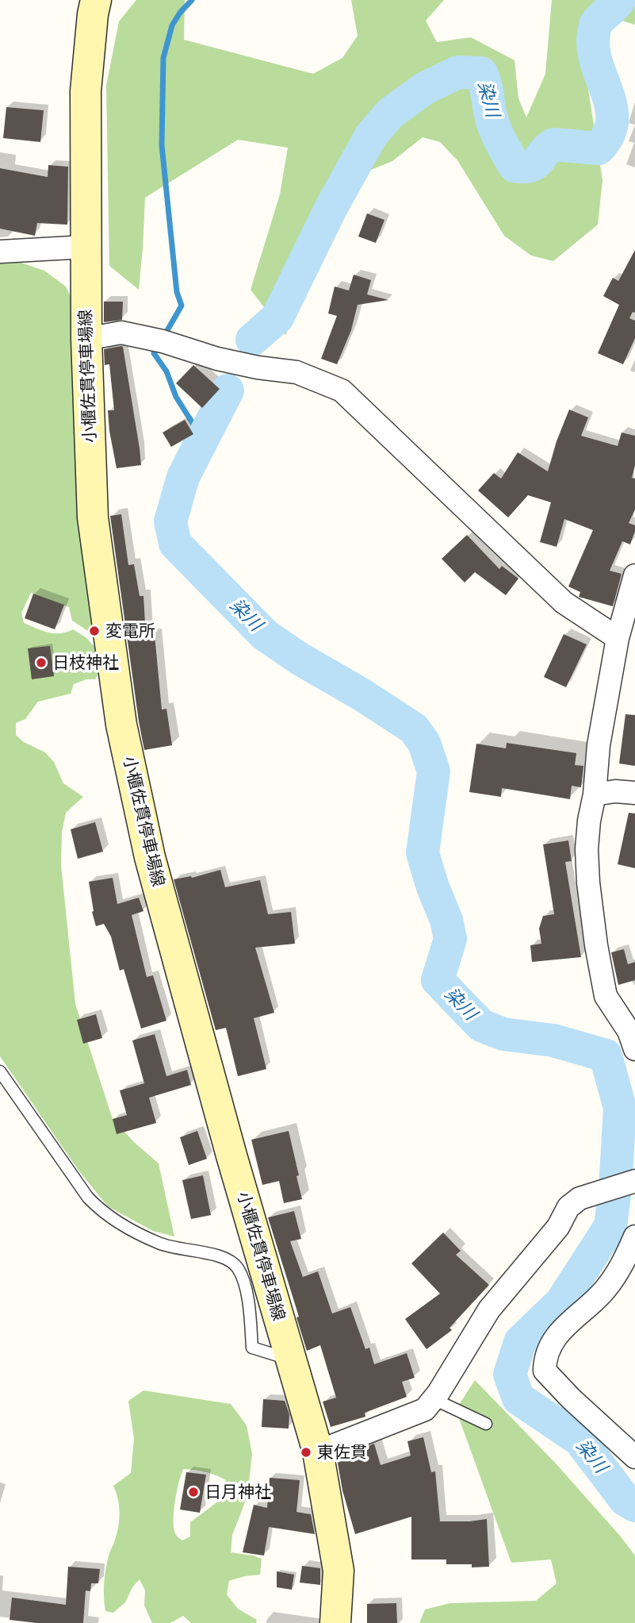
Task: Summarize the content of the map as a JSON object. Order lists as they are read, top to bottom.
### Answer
{
  "streets": {
    "main road": ["小櫃佐貫停車場線"]
  },
  "water": ["染川"],
  "places": [
    "変電所",
    "日枝神社",
    "東佐貫",
    "日月神社"
  ]
}
